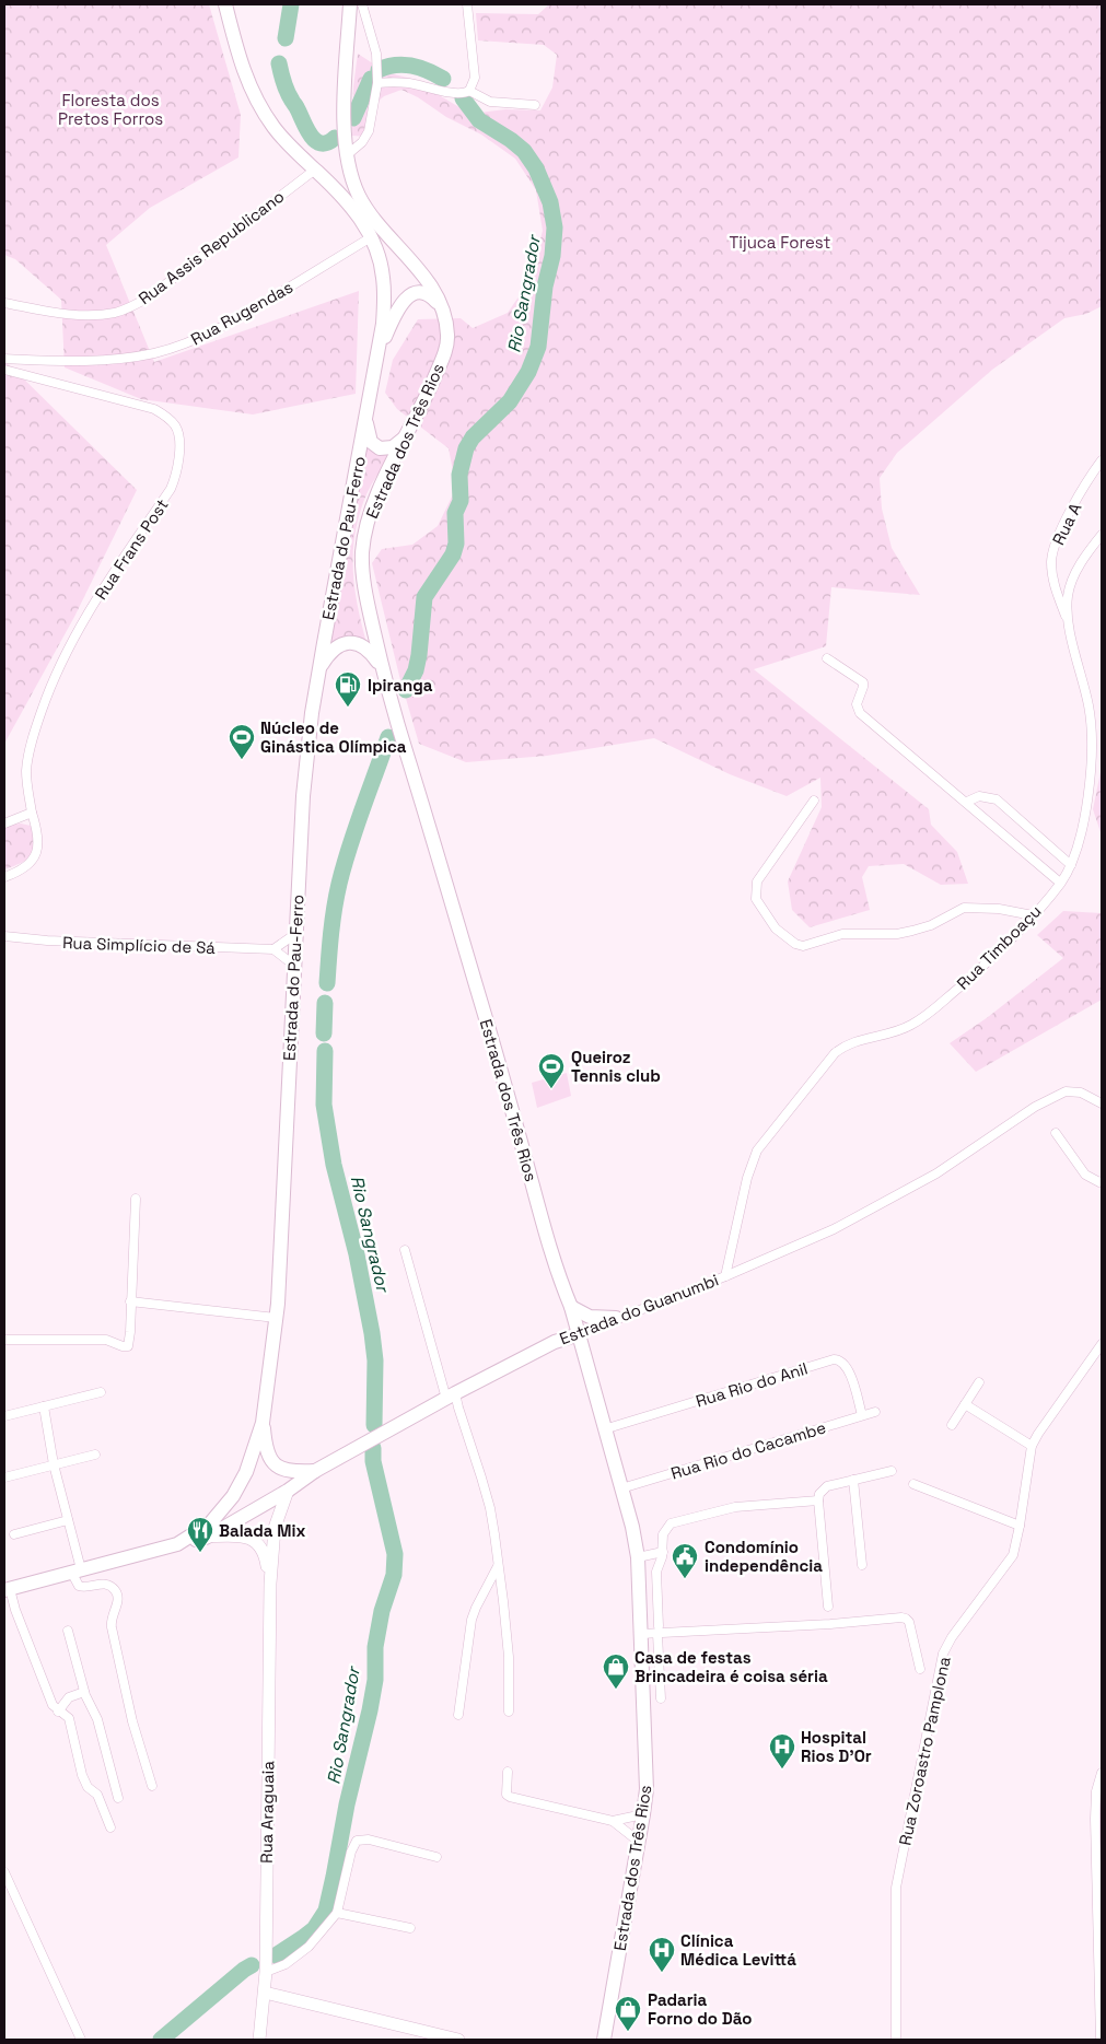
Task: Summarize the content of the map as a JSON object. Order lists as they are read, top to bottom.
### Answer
{
  "streets": {
    "main road": ["Estrada dos Três Rios", "Estrada do Pau-Ferro", "Estrada do Guanumbi"],
    "street": [
      "Rua Assis Republicano",
      "Rua Rugendas",
      "Rua A",
      "Rua Frans Post",
      "Rua Simplício de Sá",
      "Rua Timboaçu",
      "Rua Rio do Anil",
      "Rua Rio do Cacambe",
      "Rua Zoroastro Pamplona",
      "Rua Araguaia"
    ]
  },
  "crossings": [
    ["Rua Assis Republicano", "Estrada dos Três Rios"],
    ["Rua Rugendas", "Estrada do Pau-Ferro"],
    ["Estrada dos Três Rios", "Estrada do Pau-Ferro"],
    ["Estrada dos Três Rios", "Estrada do Guanumbi"],
    ["Estrada dos Três Rios", "Rua Rio do Anil"],
    ["Estrada dos Três Rios", "Rua Rio do Cacambe"],
    ["Rua A", "Rua Timboaçu"],
    ["Estrada do Pau-Ferro", "Estrada do Guanumbi"],
    ["Rua Timboaçu", "Estrada do Guanumbi"],
    ["Estrada do Guanumbi", "Rua Araguaia"],
    ["Rua Rio do Anil", "Rua Rio do Cacambe"]
  ],
  "water": ["Rio Sangrador"],
  "parks": ["Floresta dos Pretos Forros", "Tijuca Forest"],
  "places": {
    "fuel station": ["Ipiranga"],
    "sports": ["Núcleo de Ginástica Olímpica", "Queiroz Tennis club"],
    "restaurant": ["Balada Mix"],
    "public building": ["Condomínio independência"],
    "shop": ["Casa de festas Brincadeira é coisa séria", "Padaria Forno do Dão"],
    "hospital": ["Hospital Rios D'Or", "Clínica Médica Levittá"]
  }
}
